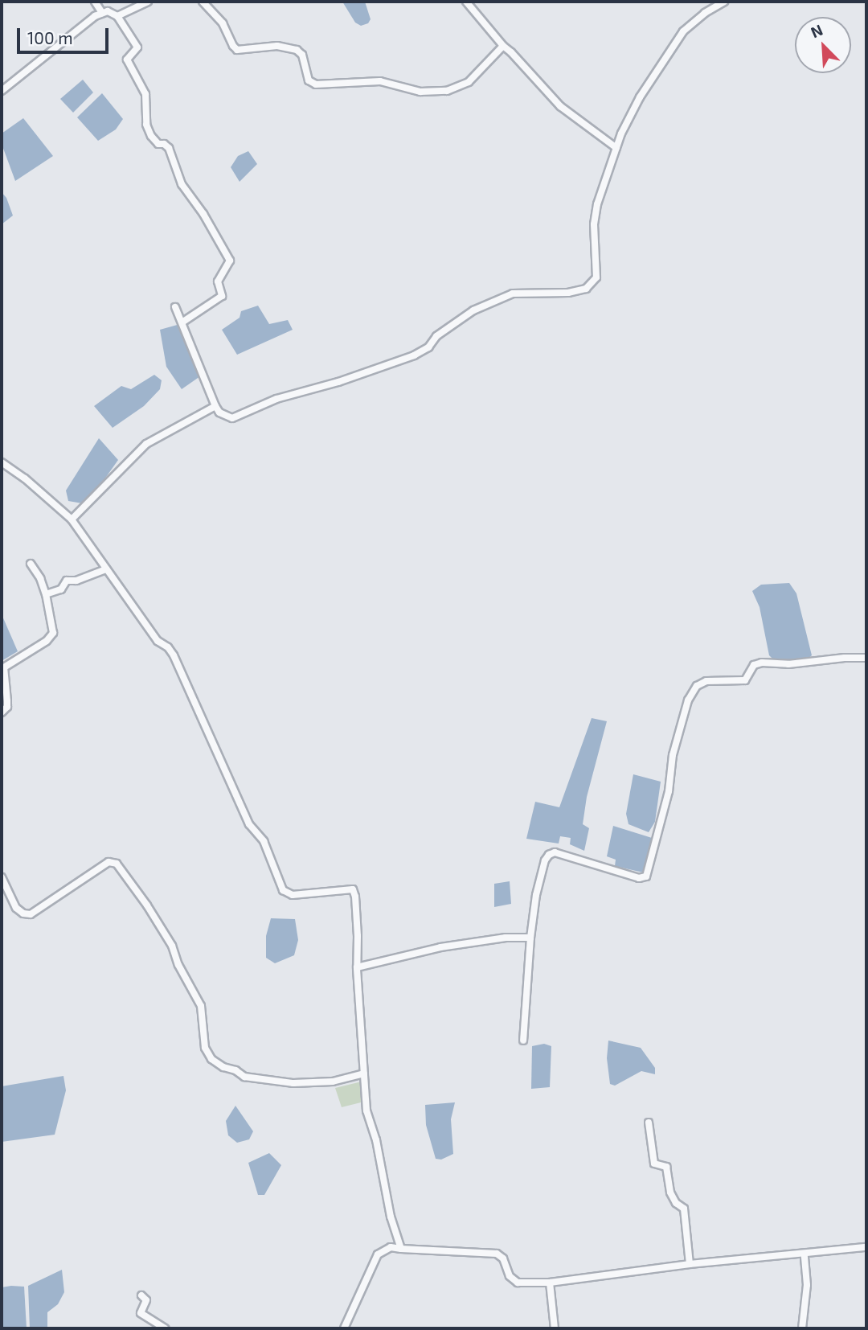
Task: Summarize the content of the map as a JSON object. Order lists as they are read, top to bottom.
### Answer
{
  "scale_bar": "100 m",
  "north": "top left"
}
